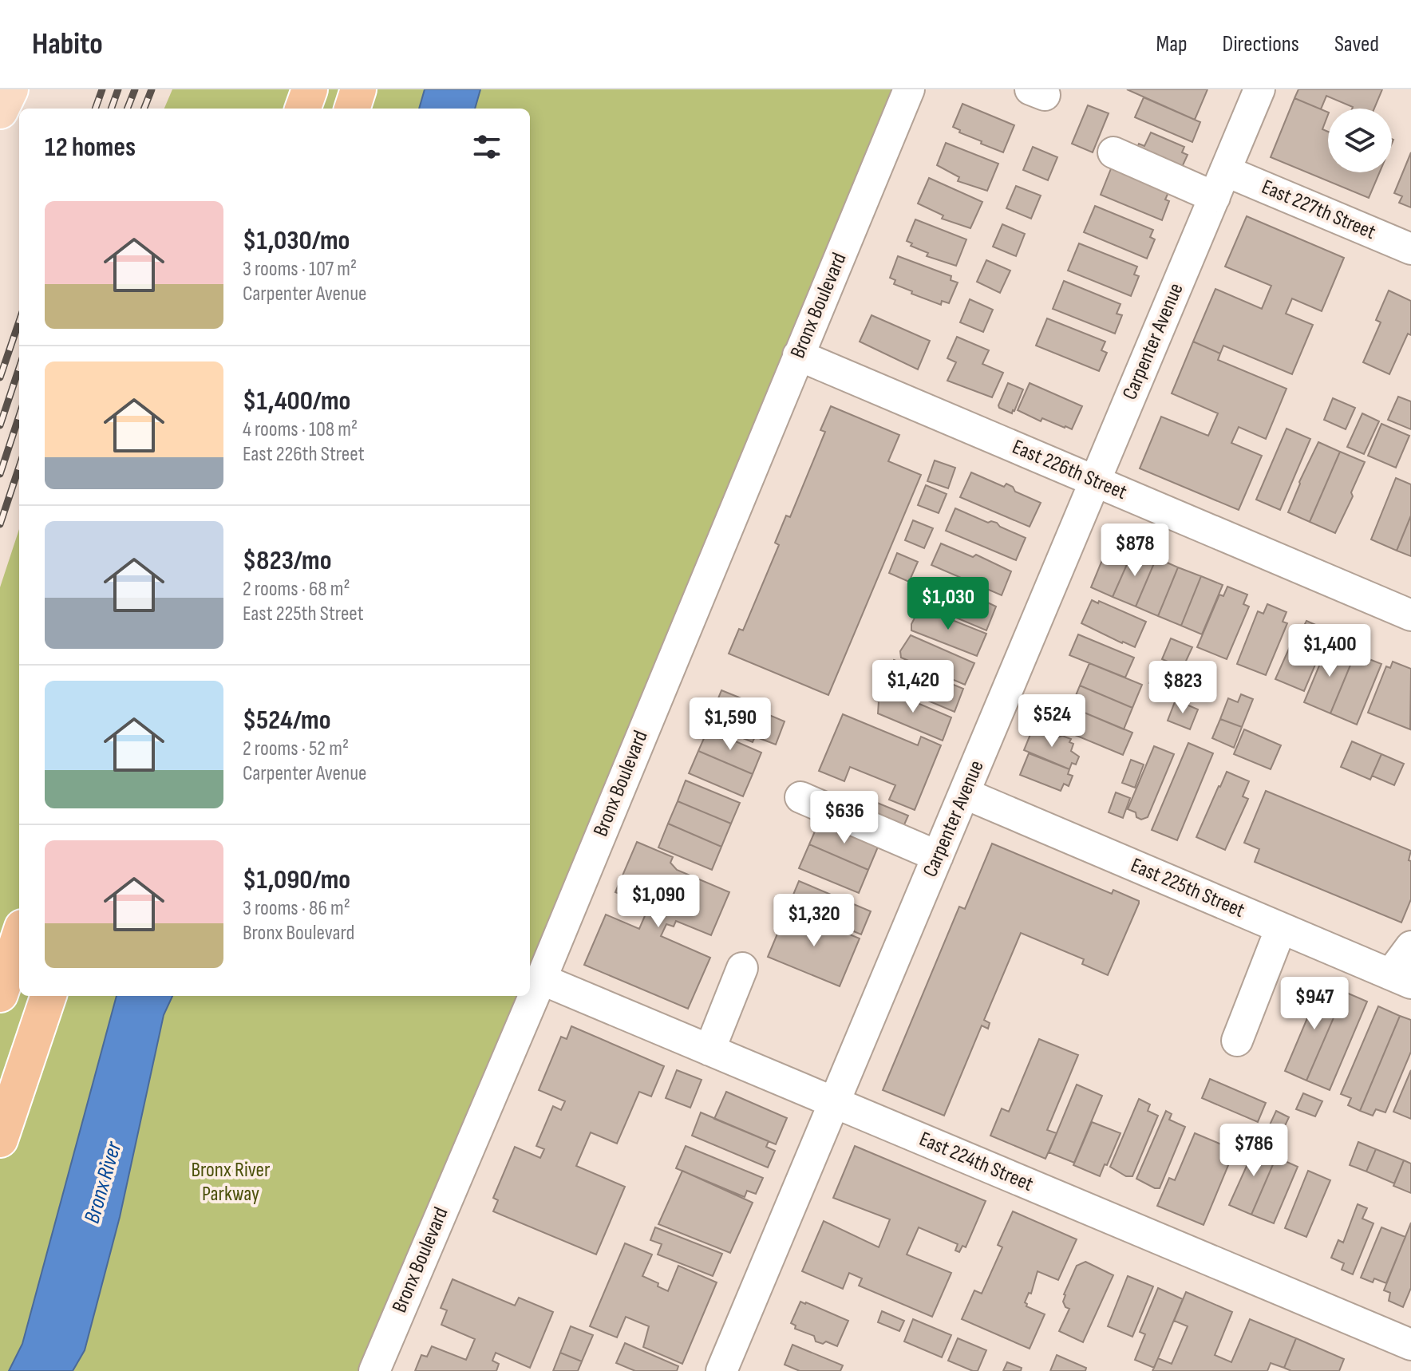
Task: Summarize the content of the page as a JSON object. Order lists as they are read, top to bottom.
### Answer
{
  "streets": {
    "street": [
      "East 227th Street",
      "Bronx Boulevard",
      "Carpenter Avenue",
      "East 226th Street",
      "East 225th Street",
      "East 224th Street"
    ]
  },
  "crossings": [
    ["East 227th Street", "Carpenter Avenue"],
    ["Bronx Boulevard", "East 226th Street"],
    ["Bronx Boulevard", "East 224th Street"],
    ["Carpenter Avenue", "East 226th Street"],
    ["Carpenter Avenue", "East 225th Street"],
    ["Carpenter Avenue", "East 224th Street"]
  ],
  "water": ["Bronx River"],
  "parks": ["Bronx River Parkway"],
  "page": {
    "header": "Habito",
    "nav": ["Map", "Directions", "Saved"],
    "heading": "12 homes",
    "list": [
      {
        "name": "$1,030/mo",
        "note": "3 rooms · 107 m² · Carpenter Avenue"
      },
      {
        "name": "$1,400/mo",
        "note": "4 rooms · 108 m² · East 226th Street"
      },
      {
        "name": "$823/mo",
        "note": "2 rooms · 68 m² · East 225th Street"
      },
      {
        "name": "$524/mo",
        "note": "2 rooms · 52 m² · Carpenter Avenue"
      },
      {
        "name": "$1,090/mo",
        "note": "3 rooms · 86 m² · Bronx Boulevard"
      }
    ],
    "price": [
      "$878",
      "$1,030",
      "$1,400",
      "$1,420",
      "$823",
      "$524",
      "$1,590",
      "$636",
      "$1,090",
      "$1,320",
      "$947",
      "$786"
    ]
  }
}
